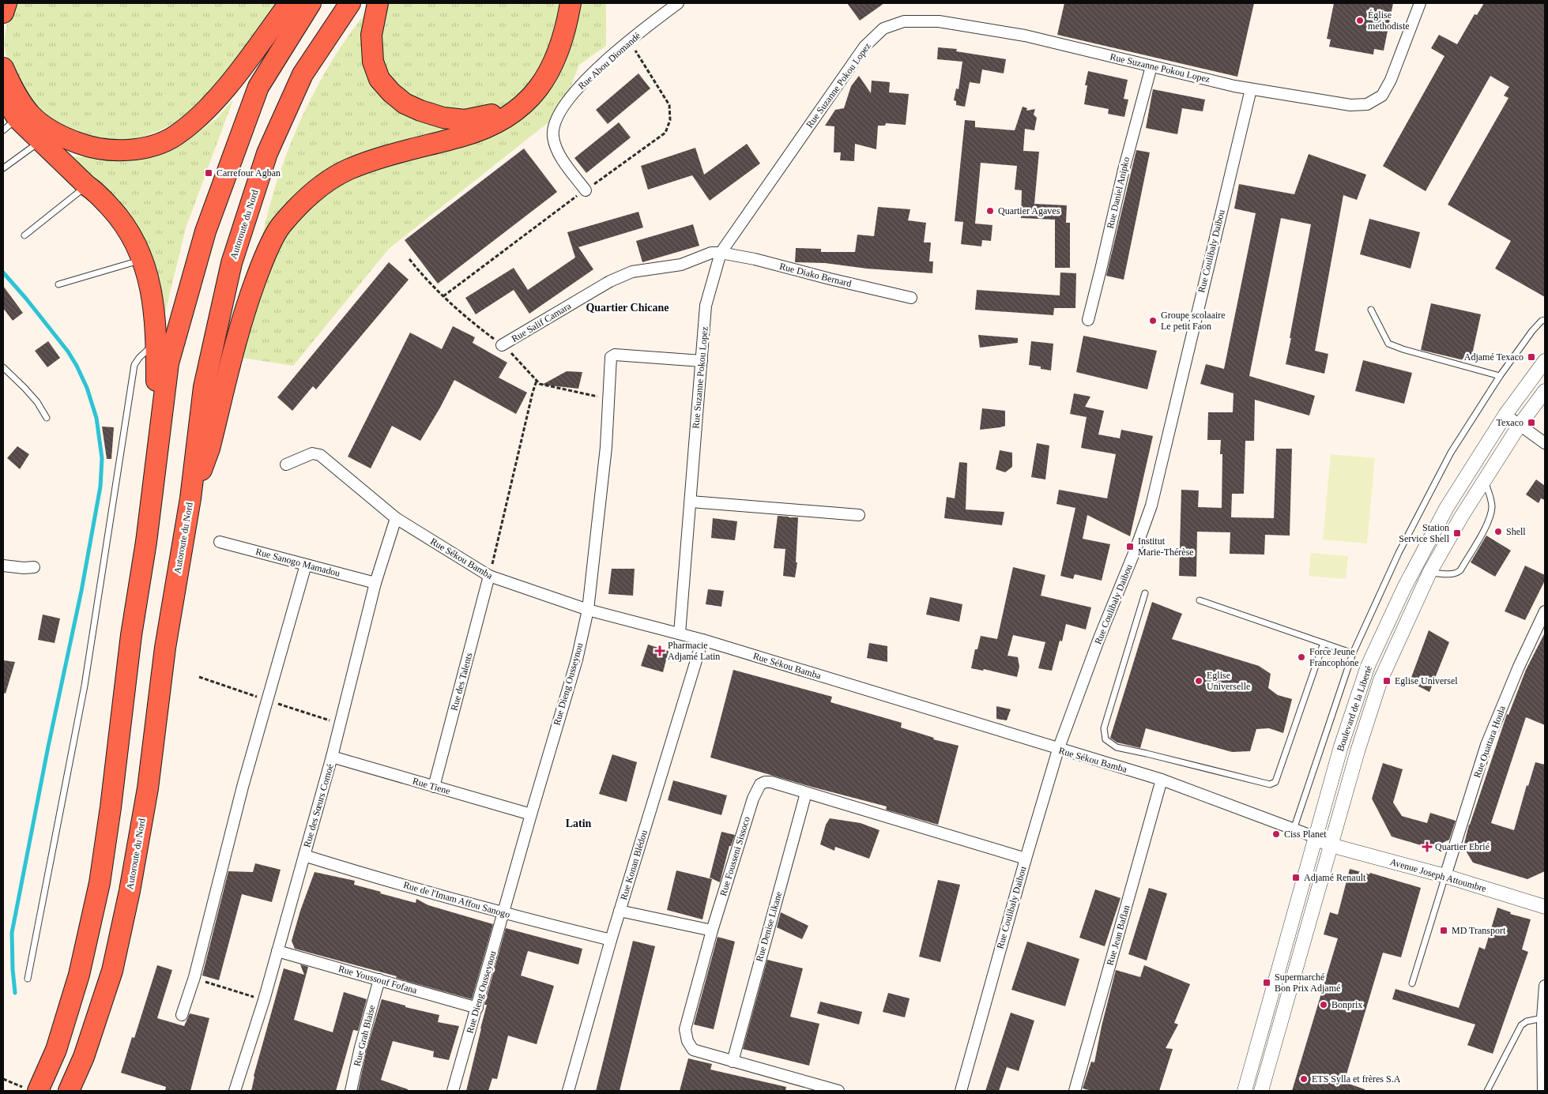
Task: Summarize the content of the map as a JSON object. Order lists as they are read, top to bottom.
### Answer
{
  "streets": {
    "highway": ["Autoroute du Nord"],
    "street": [
      "Rue Abou Diomandé",
      "Rue Suzanne Pokou Lopez",
      "Rue Daniel Anipko",
      "Rue Coulibaly Daibou",
      "Rue Diako Bernard",
      "Rue Salif Camara",
      "Rue Sékou Bamba",
      "Rue Sanogo Mamadou",
      "Rue des Talents",
      "Rue Dieng Ousseynou",
      "Boulevard de la Liberté",
      "Rue Ouattara Houla",
      "Rue Tiene",
      "Rue des Sœurs Comoé",
      "Rue Fousseni Sissoco",
      "Rue Konan Blédou",
      "Avenue Joseph Attoumbre",
      "Rue de l'Imam Affou Sanogo",
      "Rue Denise Likane",
      "Rue Jean Baflan",
      "Rue Youssouf Fofana",
      "Rue Grah Blaise"
    ]
  },
  "crossings": [
    ["Rue Suzanne Pokou Lopez", "Rue Daniel Anipko"],
    ["Rue Suzanne Pokou Lopez", "Rue Coulibaly Daibou"],
    ["Rue Suzanne Pokou Lopez", "Rue Diako Bernard"],
    ["Rue Suzanne Pokou Lopez", "Rue Salif Camara"],
    ["Rue Suzanne Pokou Lopez", "Rue Sékou Bamba"],
    ["Rue Suzanne Pokou Lopez", "Rue Dieng Ousseynou"],
    ["Rue Coulibaly Daibou", "Rue Sékou Bamba"],
    ["Rue Coulibaly Daibou", "Rue Fousseni Sissoco"],
    ["Rue Diako Bernard", "Rue Salif Camara"],
    ["Rue Sékou Bamba", "Rue des Talents"],
    ["Rue Sékou Bamba", "Rue Dieng Ousseynou"],
    ["Rue Sékou Bamba", "Boulevard de la Liberté"],
    ["Rue Sékou Bamba", "Rue des Sœurs Comoé"],
    ["Rue Sékou Bamba", "Rue Konan Blédou"],
    ["Rue Sékou Bamba", "Avenue Joseph Attoumbre"],
    ["Rue Sékou Bamba", "Rue Jean Baflan"],
    ["Rue Sanogo Mamadou", "Rue des Sœurs Comoé"],
    ["Rue des Talents", "Rue Tiene"],
    ["Rue Dieng Ousseynou", "Rue Tiene"],
    ["Rue Dieng Ousseynou", "Rue de l'Imam Affou Sanogo"],
    ["Rue Dieng Ousseynou", "Rue Youssouf Fofana"],
    ["Boulevard de la Liberté", "Avenue Joseph Attoumbre"],
    ["Rue Ouattara Houla", "Avenue Joseph Attoumbre"],
    ["Rue Tiene", "Rue des Sœurs Comoé"],
    ["Rue des Sœurs Comoé", "Rue de l'Imam Affou Sanogo"],
    ["Rue des Sœurs Comoé", "Rue Youssouf Fofana"],
    ["Rue Fousseni Sissoco", "Rue Denise Likane"],
    ["Rue Konan Blédou", "Rue de l'Imam Affou Sanogo"],
    ["Rue Youssouf Fofana", "Rue Grah Blaise"]
  ],
  "districts": ["Quartier Chicane", "Latin"],
  "places": {
    "other": [
      "Église methodiste",
      "Quartier Agaves",
      "Groupe scolaaire Le petit Faon",
      "Shell",
      "Force Jeune Francophone",
      "Eglise Universelle",
      "Ciss Planet",
      "Bonprix",
      "ETS Sylla et frères S.A"
    ],
    "transit": [
      "Carrefour Agban",
      "Adjamé Texaco",
      "Texaco",
      "Station Service Shell",
      "Institut Marie-Thérèse",
      "Eglise Universel",
      "Adjamé Renault",
      "MD Transport",
      "Supermarché Bon Prix Adjamé"
    ],
    "health": ["Pharmacie Adjamé Latin", "Quartier Ebrié"]
  }
}
